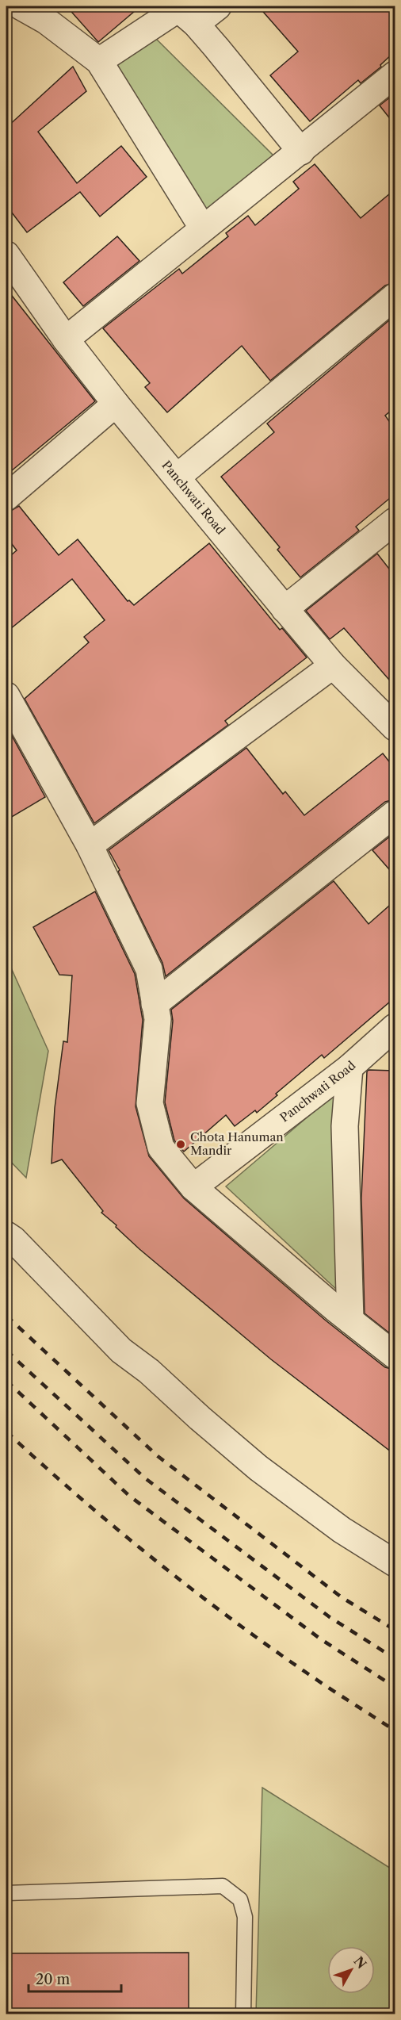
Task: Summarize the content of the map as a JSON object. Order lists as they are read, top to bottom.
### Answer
{
  "streets": {
    "street": ["Panchwati Road"]
  },
  "places": ["Chota Hanuman Mandir"],
  "scale_bar": "20 m",
  "north": "top right"
}
